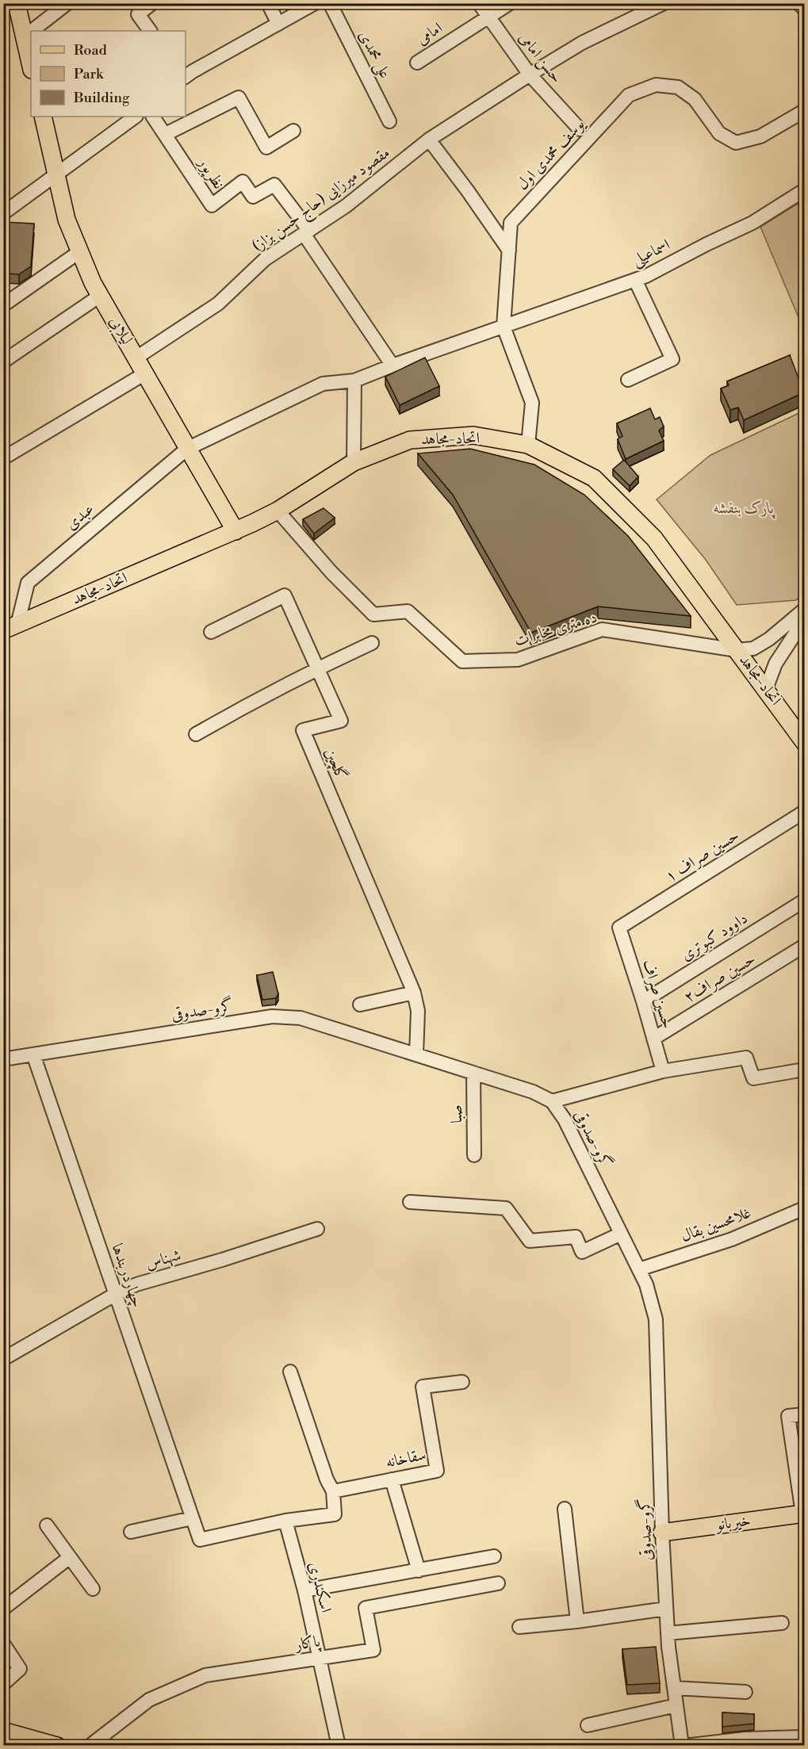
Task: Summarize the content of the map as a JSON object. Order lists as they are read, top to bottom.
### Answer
{
  "streets": {
    "main road": ["لیلابی", "اتحاد-مجاهد", "خیربانو"],
    "street": [
      "امامی",
      "علی محمدی",
      "حسن امامی",
      "یوسف محمدی اول",
      "نظرپور",
      "مقصود میرزایی (حاج حسن بزاز)",
      "اسماعیلی",
      "عبدی",
      "ده متری مخابرات",
      "گلچین",
      "حسین صراف ۱",
      "داوود کبوتری",
      "حسین صراف۲",
      "حسین صراف",
      "گرو-صدوقی",
      "صبا",
      "غلامحسین بقال",
      "شهناس",
      "چهاردربندها",
      "سقاخانه",
      "اسکندری",
      "پاکار"
    ]
  },
  "crossings": [
    ["امامی", "حسن امامی"],
    ["حسن امامی", "مقصود میرزایی (حاج حسن بزاز)"],
    ["یوسف محمدی اول", "اسماعیلی"],
    ["یوسف محمدی اول", "اتحاد-مجاهد"],
    ["نظرپور", "مقصود میرزایی (حاج حسن بزاز)"],
    ["مقصود میرزایی (حاج حسن بزاز)", "لیلابی"],
    ["اسماعیلی", "عبدی"],
    ["لیلابی", "اتحاد-مجاهد"],
    ["لیلابی", "عبدی"],
    ["اتحاد-مجاهد", "عبدی"],
    ["اتحاد-مجاهد", "ده متری مخابرات"],
    ["گلچین", "گرو-صدوقی"],
    ["حسین صراف ۱", "حسین صراف"],
    ["داوود کبوتری", "حسین صراف"],
    ["حسین صراف۲", "حسین صراف"],
    ["گرو-صدوقی", "صبا"],
    ["گرو-صدوقی", "غلامحسین بقال"],
    ["گرو-صدوقی", "چهاردربندها"],
    ["گرو-صدوقی", "خیربانو"],
    ["شهناس", "چهاردربندها"],
    ["چهاردربندها", "اسکندری"],
    ["اسکندری", "پاکار"]
  ],
  "parks": ["پارک بنفشه"],
  "legend": ["Road", "Park", "Building"]
}
